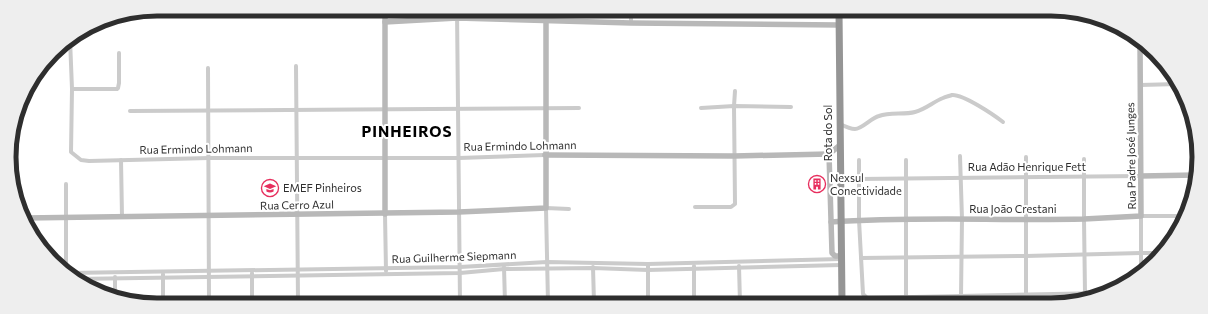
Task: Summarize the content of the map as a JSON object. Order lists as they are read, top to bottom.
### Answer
{
  "streets": {
    "highway": ["Rota do Sol"],
    "street": [
      "Rua Ermindo Lohmann",
      "Rua Padre José Junges",
      "Rua Adão Henrique Fett",
      "Rua Cerro Azul",
      "Rua João Crestani",
      "Rua Guilherme Siepmann"
    ]
  },
  "crossings": [
    ["Rota do Sol", "Rua João Crestani"],
    ["Rota do Sol", "Rua Guilherme Siepmann"],
    ["Rua Padre José Junges", "Rua Adão Henrique Fett"],
    ["Rua Padre José Junges", "Rua João Crestani"]
  ],
  "districts": ["PINHEIROS"],
  "places": {
    "building": ["Nexsul Conectividade"],
    "school or university": ["EMEF Pinheiros"]
  }
}
